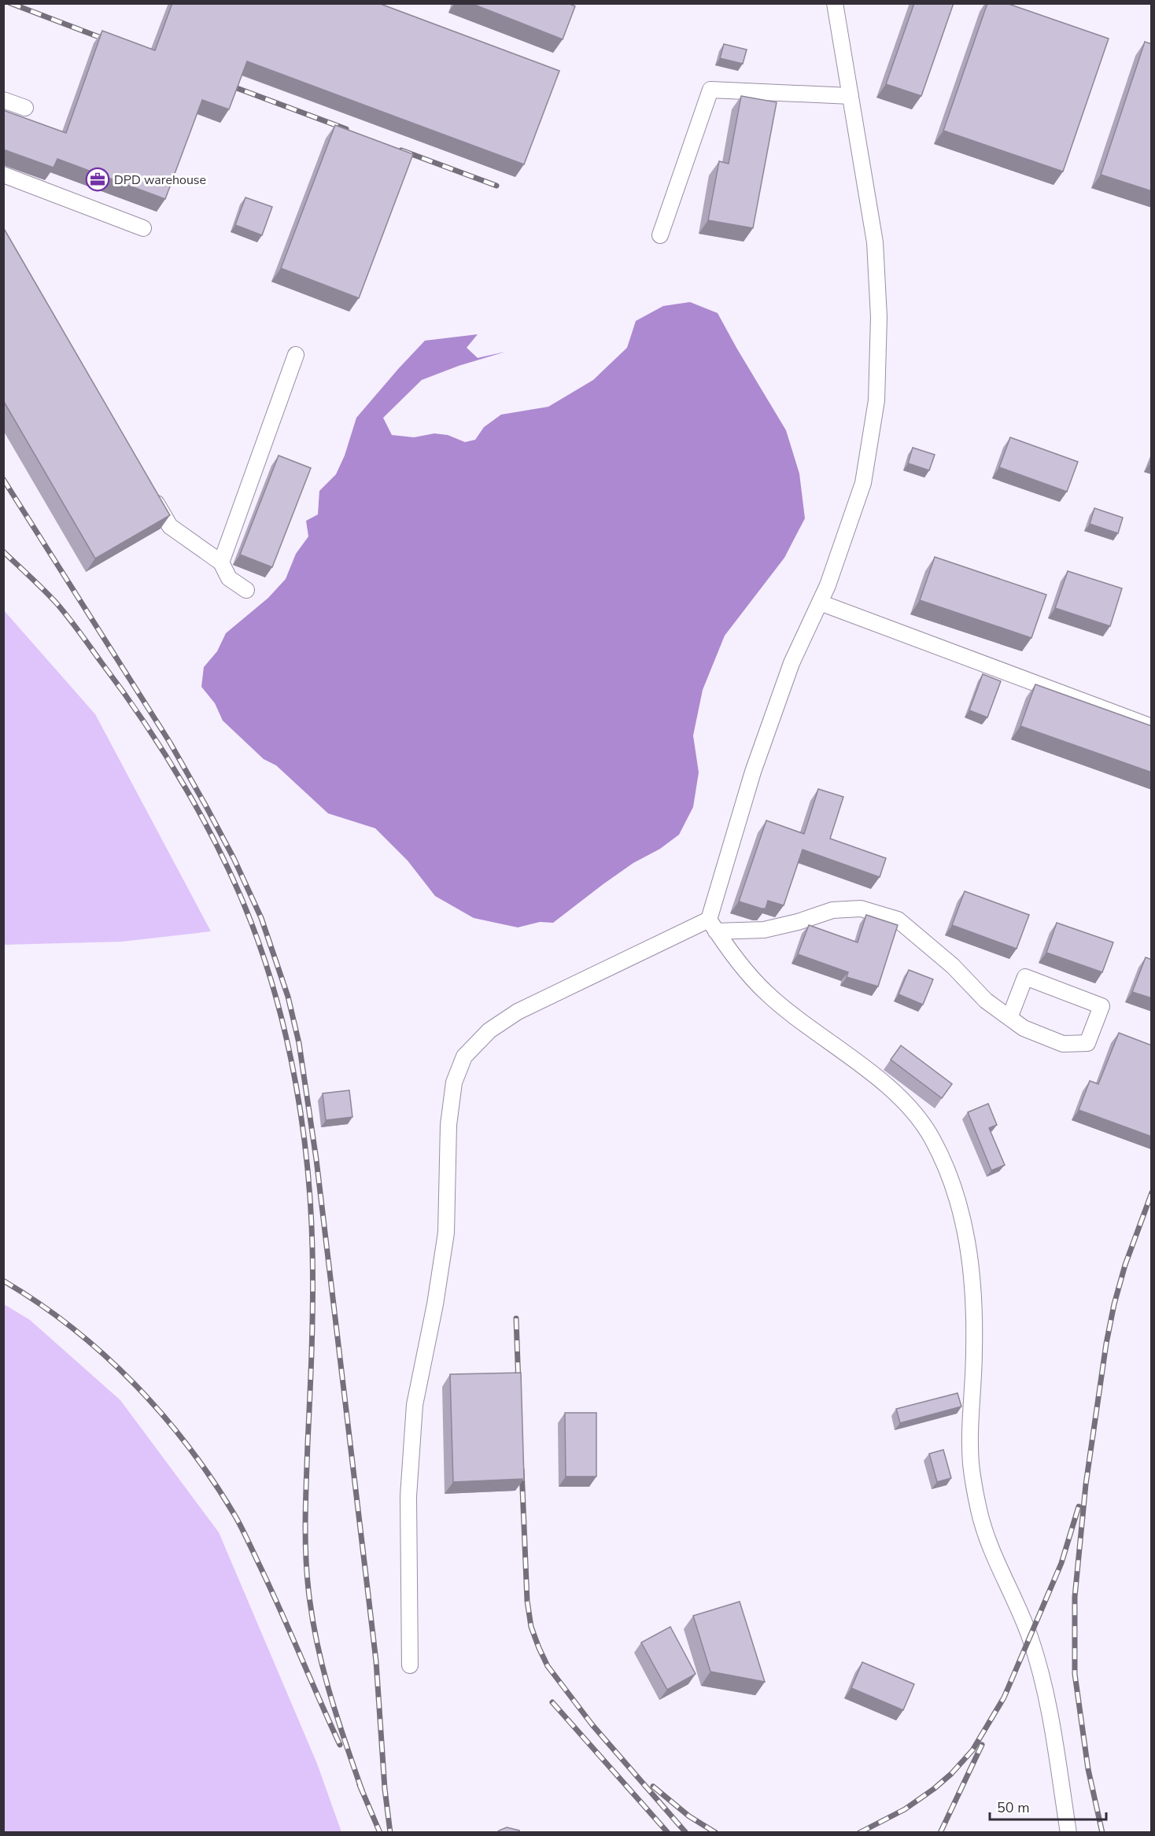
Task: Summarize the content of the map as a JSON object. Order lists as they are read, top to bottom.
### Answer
{
  "places": {
    "office": ["DPD warehouse"]
  },
  "scale_bar": "50 m"
}
